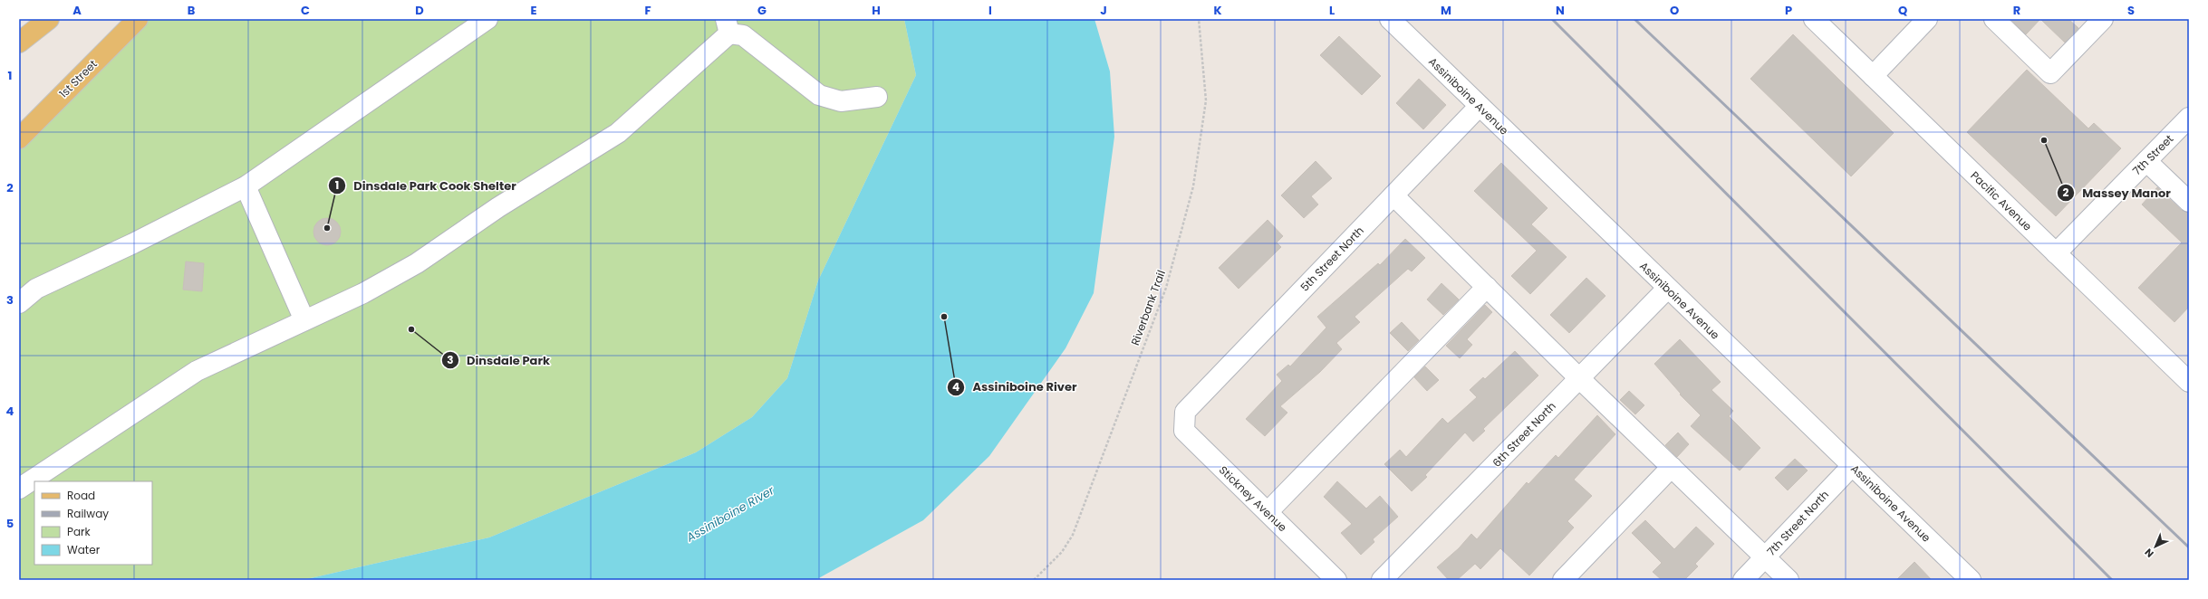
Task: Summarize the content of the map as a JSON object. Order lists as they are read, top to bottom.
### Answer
{
  "streets": {
    "main road": ["1st Street"],
    "street": [
      "Assiniboine Avenue",
      "7th Street",
      "Pacific Avenue",
      "5th Street North",
      "6th Street North",
      "Stickney Avenue",
      "7th Street North"
    ],
    "path": ["Riverbank Trail"]
  },
  "crossings": [
    ["Assiniboine Avenue", "5th Street North"],
    ["Assiniboine Avenue", "6th Street North"],
    ["Assiniboine Avenue", "7th Street North"],
    ["7th Street", "Pacific Avenue"],
    ["5th Street North", "Stickney Avenue"]
  ],
  "water": ["Assiniboine River"],
  "places": [
    "Massey Manor",
    "Dinsdale Park Cook Shelter",
    "Assiniboine River",
    "Dinsdale Park"
  ],
  "legend": [
    "Road",
    "Railway",
    "Park",
    "Water"
  ],
  "north": "bottom left",
  "grid": {
    "columns": [
      "A",
      "B",
      "C",
      "D",
      "E",
      "F",
      "G",
      "H",
      "I",
      "J",
      "K",
      "L",
      "M",
      "N",
      "O",
      "P",
      "Q",
      "R",
      "S"
    ],
    "rows": [
      "1",
      "2",
      "3",
      "4",
      "5"
    ]
  }
}
